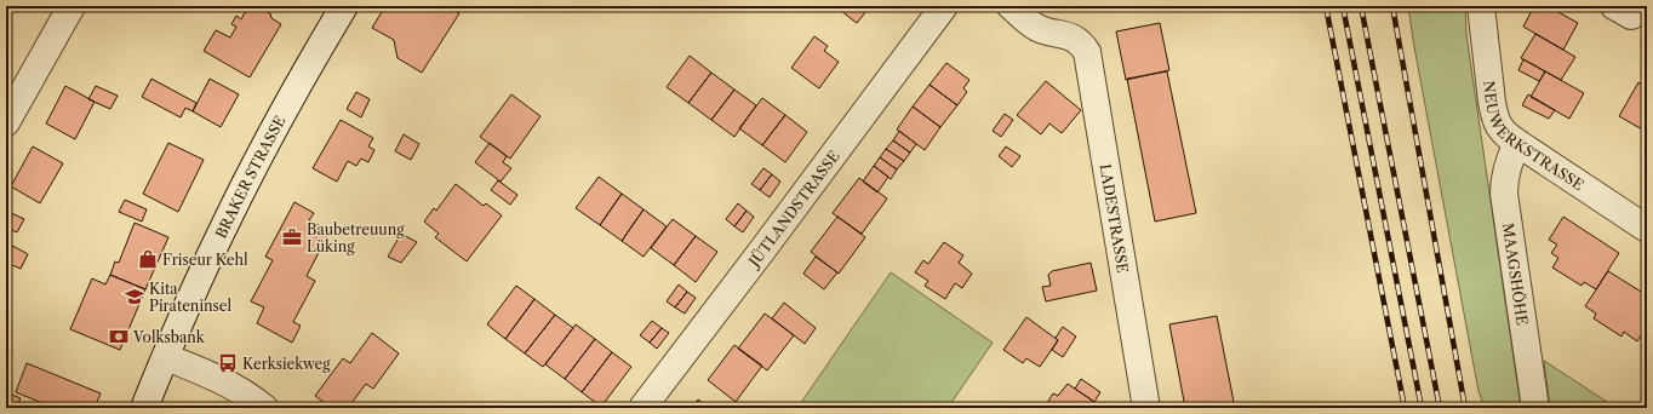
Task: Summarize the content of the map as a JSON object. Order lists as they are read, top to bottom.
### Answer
{
  "streets": {
    "street": [
      "NEUWERKSTRASSE",
      "BRAKER STRASSE",
      "JÜTLANDSTRASSE",
      "LADESTRASSE",
      "MAAGSHÖHE"
    ]
  },
  "crossings": [
    ["NEUWERKSTRASSE", "MAAGSHÖHE"]
  ],
  "places": {
    "office": ["Baubetreuung Lüking"],
    "shop": ["Friseur Kehl"],
    "school or university": ["Kita Pirateninsel"],
    "bank": ["Volksbank"],
    "bus stop": ["Kerksiekweg"]
  }
}
